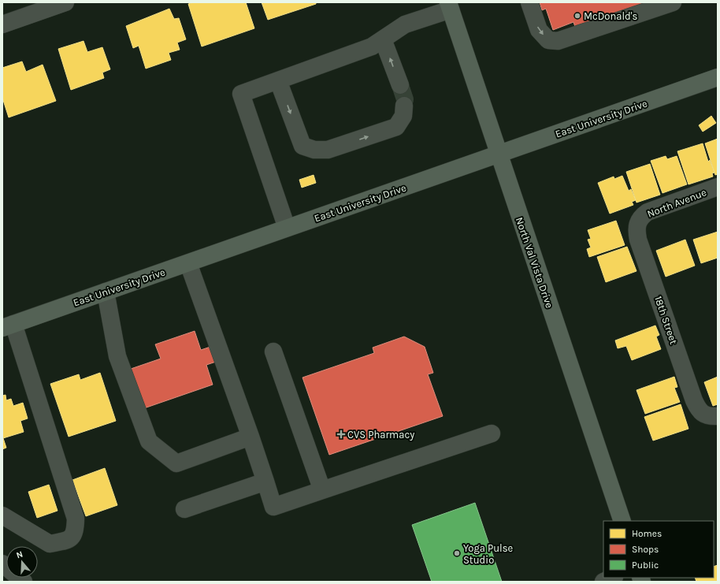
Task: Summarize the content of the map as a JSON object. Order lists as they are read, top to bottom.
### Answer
{
  "streets": {
    "main road": ["East University Drive", "North Val Vista Drive"],
    "street": ["North Avenue", "18th Street"]
  },
  "crossings": [
    ["East University Drive", "North Val Vista Drive"],
    ["North Avenue", "18th Street"]
  ],
  "places": {
    "other": ["McDonald's", "Yoga Pulse Studio"],
    "health": ["CVS Pharmacy"]
  },
  "legend": ["Homes", "Shops", "Public"],
  "north": "top"
}
